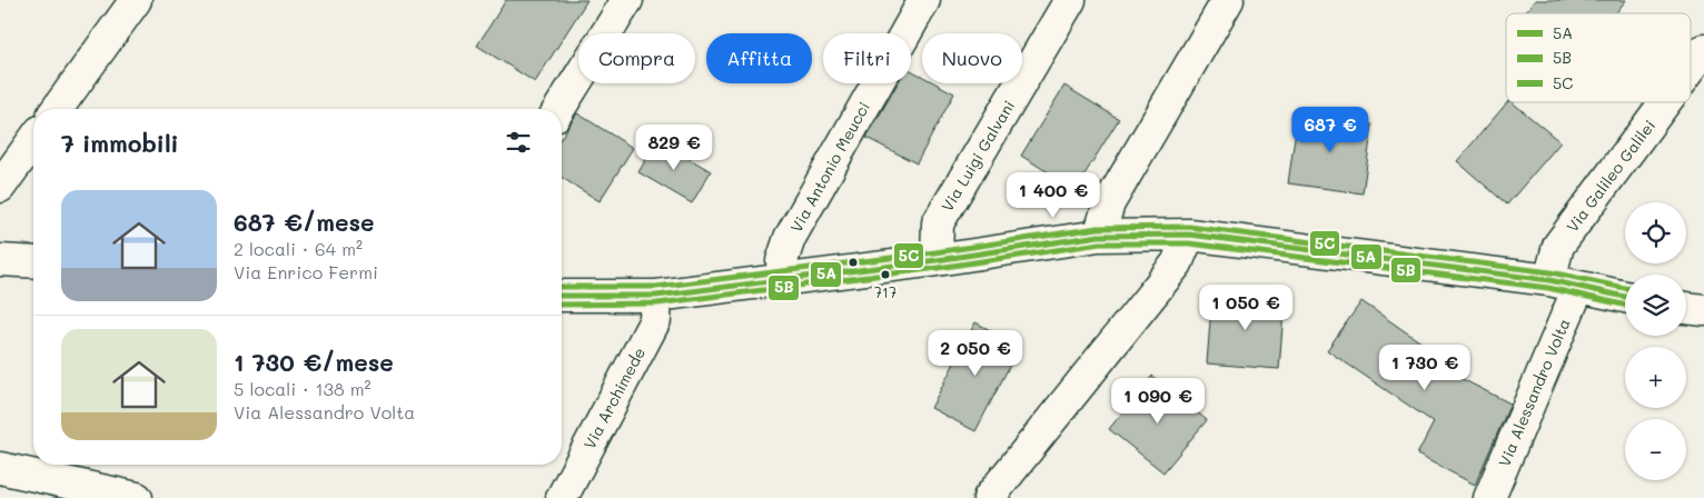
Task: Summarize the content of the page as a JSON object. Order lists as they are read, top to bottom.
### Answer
{
  "streets": {
    "street": [
      "Via Luigi Galvani",
      "Via Antonio Meucci",
      "Via Galileo Galilei",
      "Via Alessandro Volta",
      "Via Archimede"
    ]
  },
  "crossings": [
    ["Via Galileo Galilei", "Via Alessandro Volta"]
  ],
  "places": ["717"],
  "lines": ["transit line 5C", "transit line 5A", "transit line 5B"],
  "legend": ["5A", "5B", "5C"],
  "page": {
    "chip": [
      "Compra",
      "Affitta",
      "Filtri",
      "Nuovo"
    ],
    "price": [
      "687 €",
      "829 €",
      "1 400 €",
      "1 050 €",
      "2 050 €",
      "1 730 €",
      "1 090 €"
    ],
    "heading": "7 immobili",
    "list": [
      {
        "name": "687 €/mese",
        "note": "2 locali · 64 m² · Via Enrico Fermi"
      },
      {
        "name": "1 730 €/mese",
        "note": "5 locali · 138 m² · Via Alessandro Volta"
      }
    ],
    "map_buttons": ["+", "−"]
  }
}
